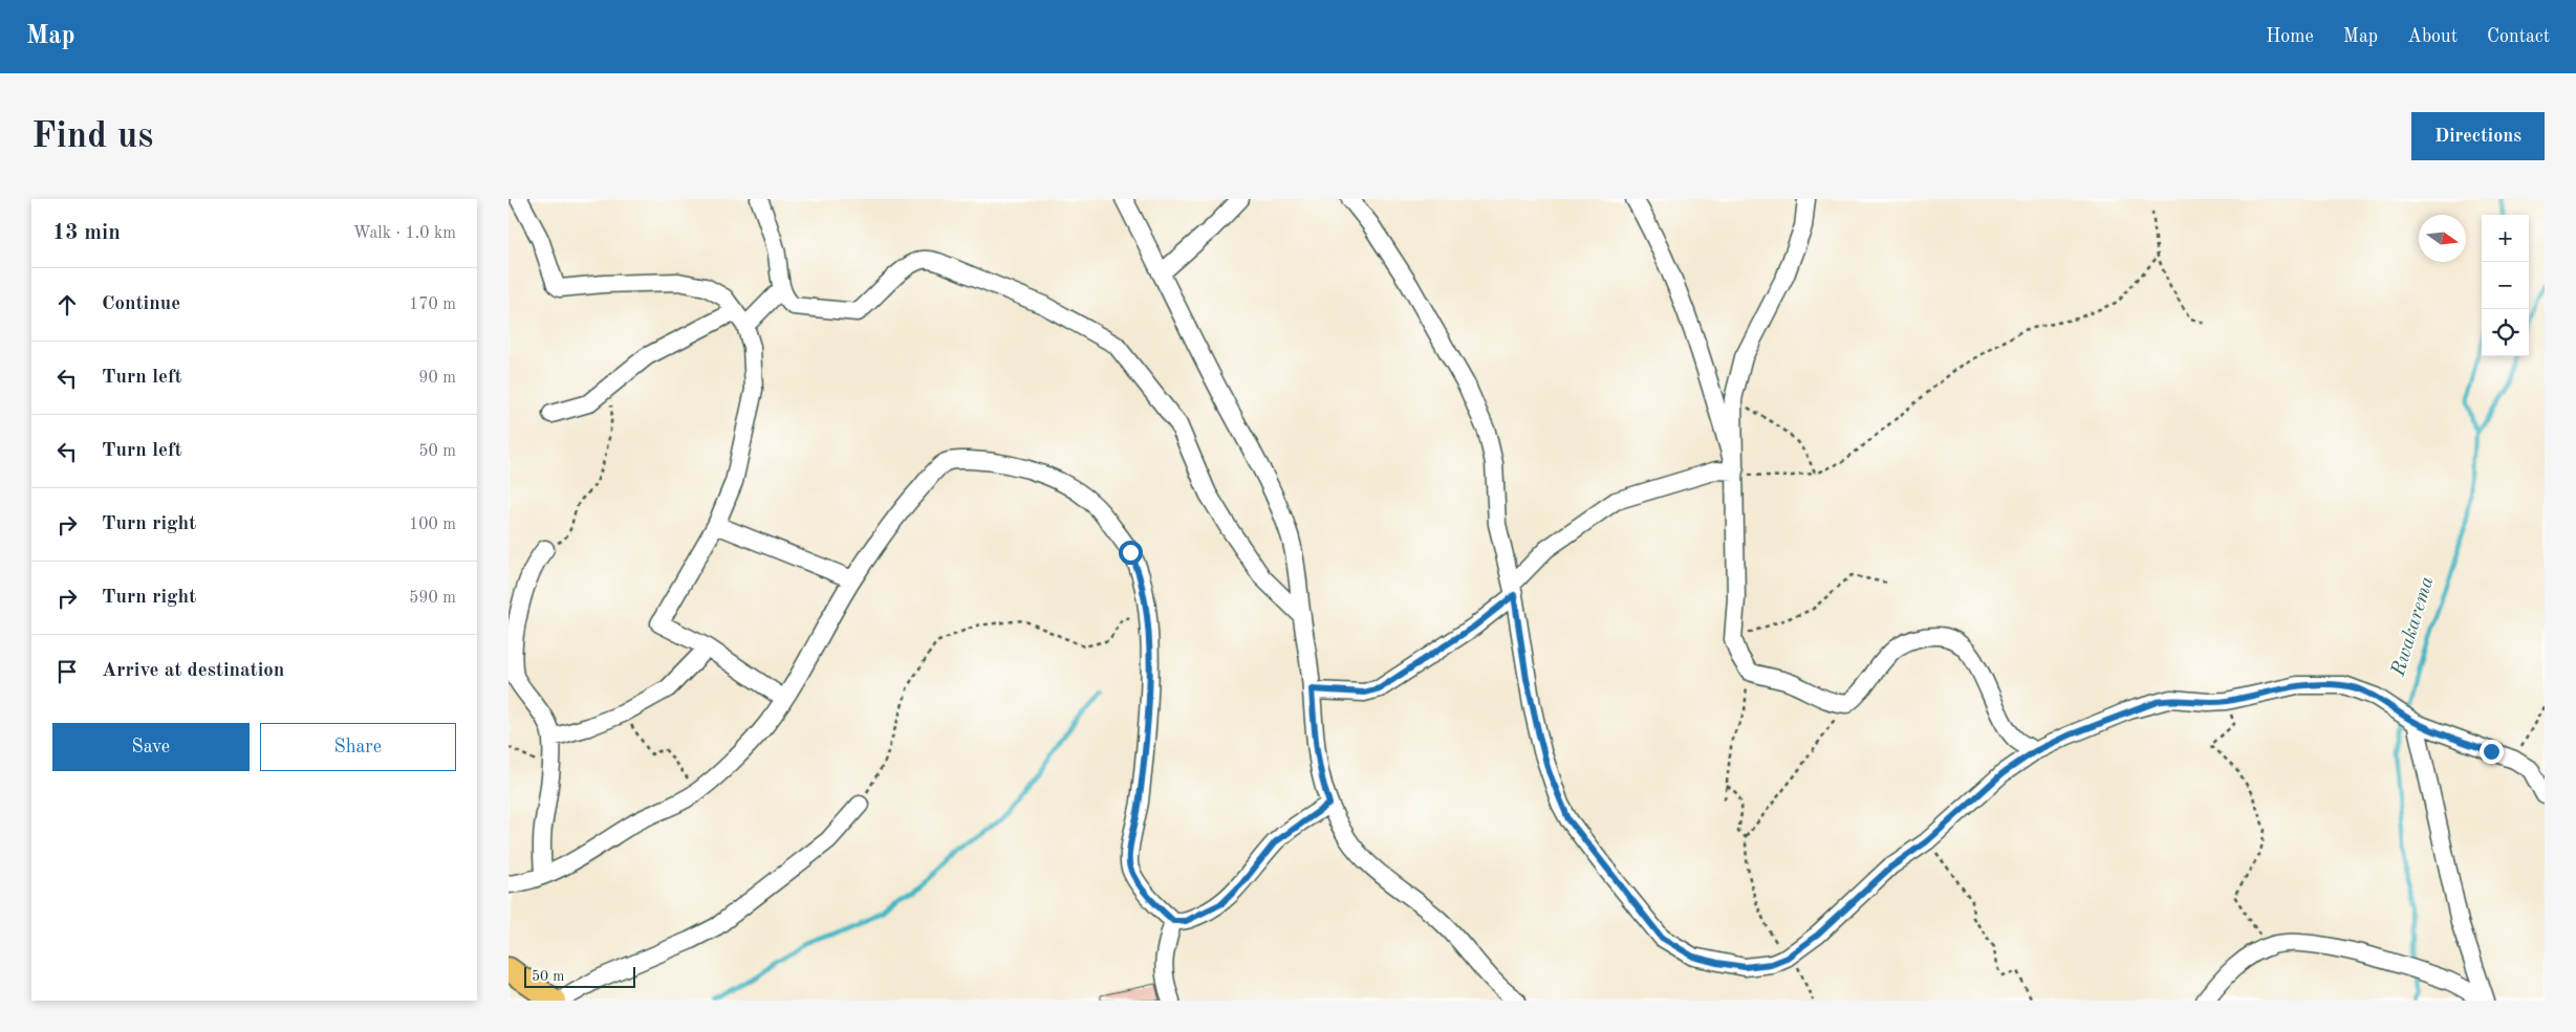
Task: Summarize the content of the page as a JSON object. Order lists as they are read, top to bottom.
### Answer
{
  "water": ["Rwakarema"],
  "scale_bar": "50 m",
  "north": "right",
  "page": {
    "header": "Map",
    "nav": [
      "Home",
      "Map",
      "About",
      "Contact"
    ],
    "buttons": [
      "Directions",
      ["Save", "Share"]
    ],
    "title": "Find us",
    "heading": ["13 min", "Walk · 1.0 km"],
    "map_buttons": ["+", "−"],
    "list": [
      ["Continue", "170 m"],
      ["Turn left", "90 m"],
      ["Turn left", "50 m"],
      ["Turn right", "100 m"],
      ["Turn right", "590 m"],
      "Arrive at destination"
    ],
    "scale": "50 m"
  }
}
